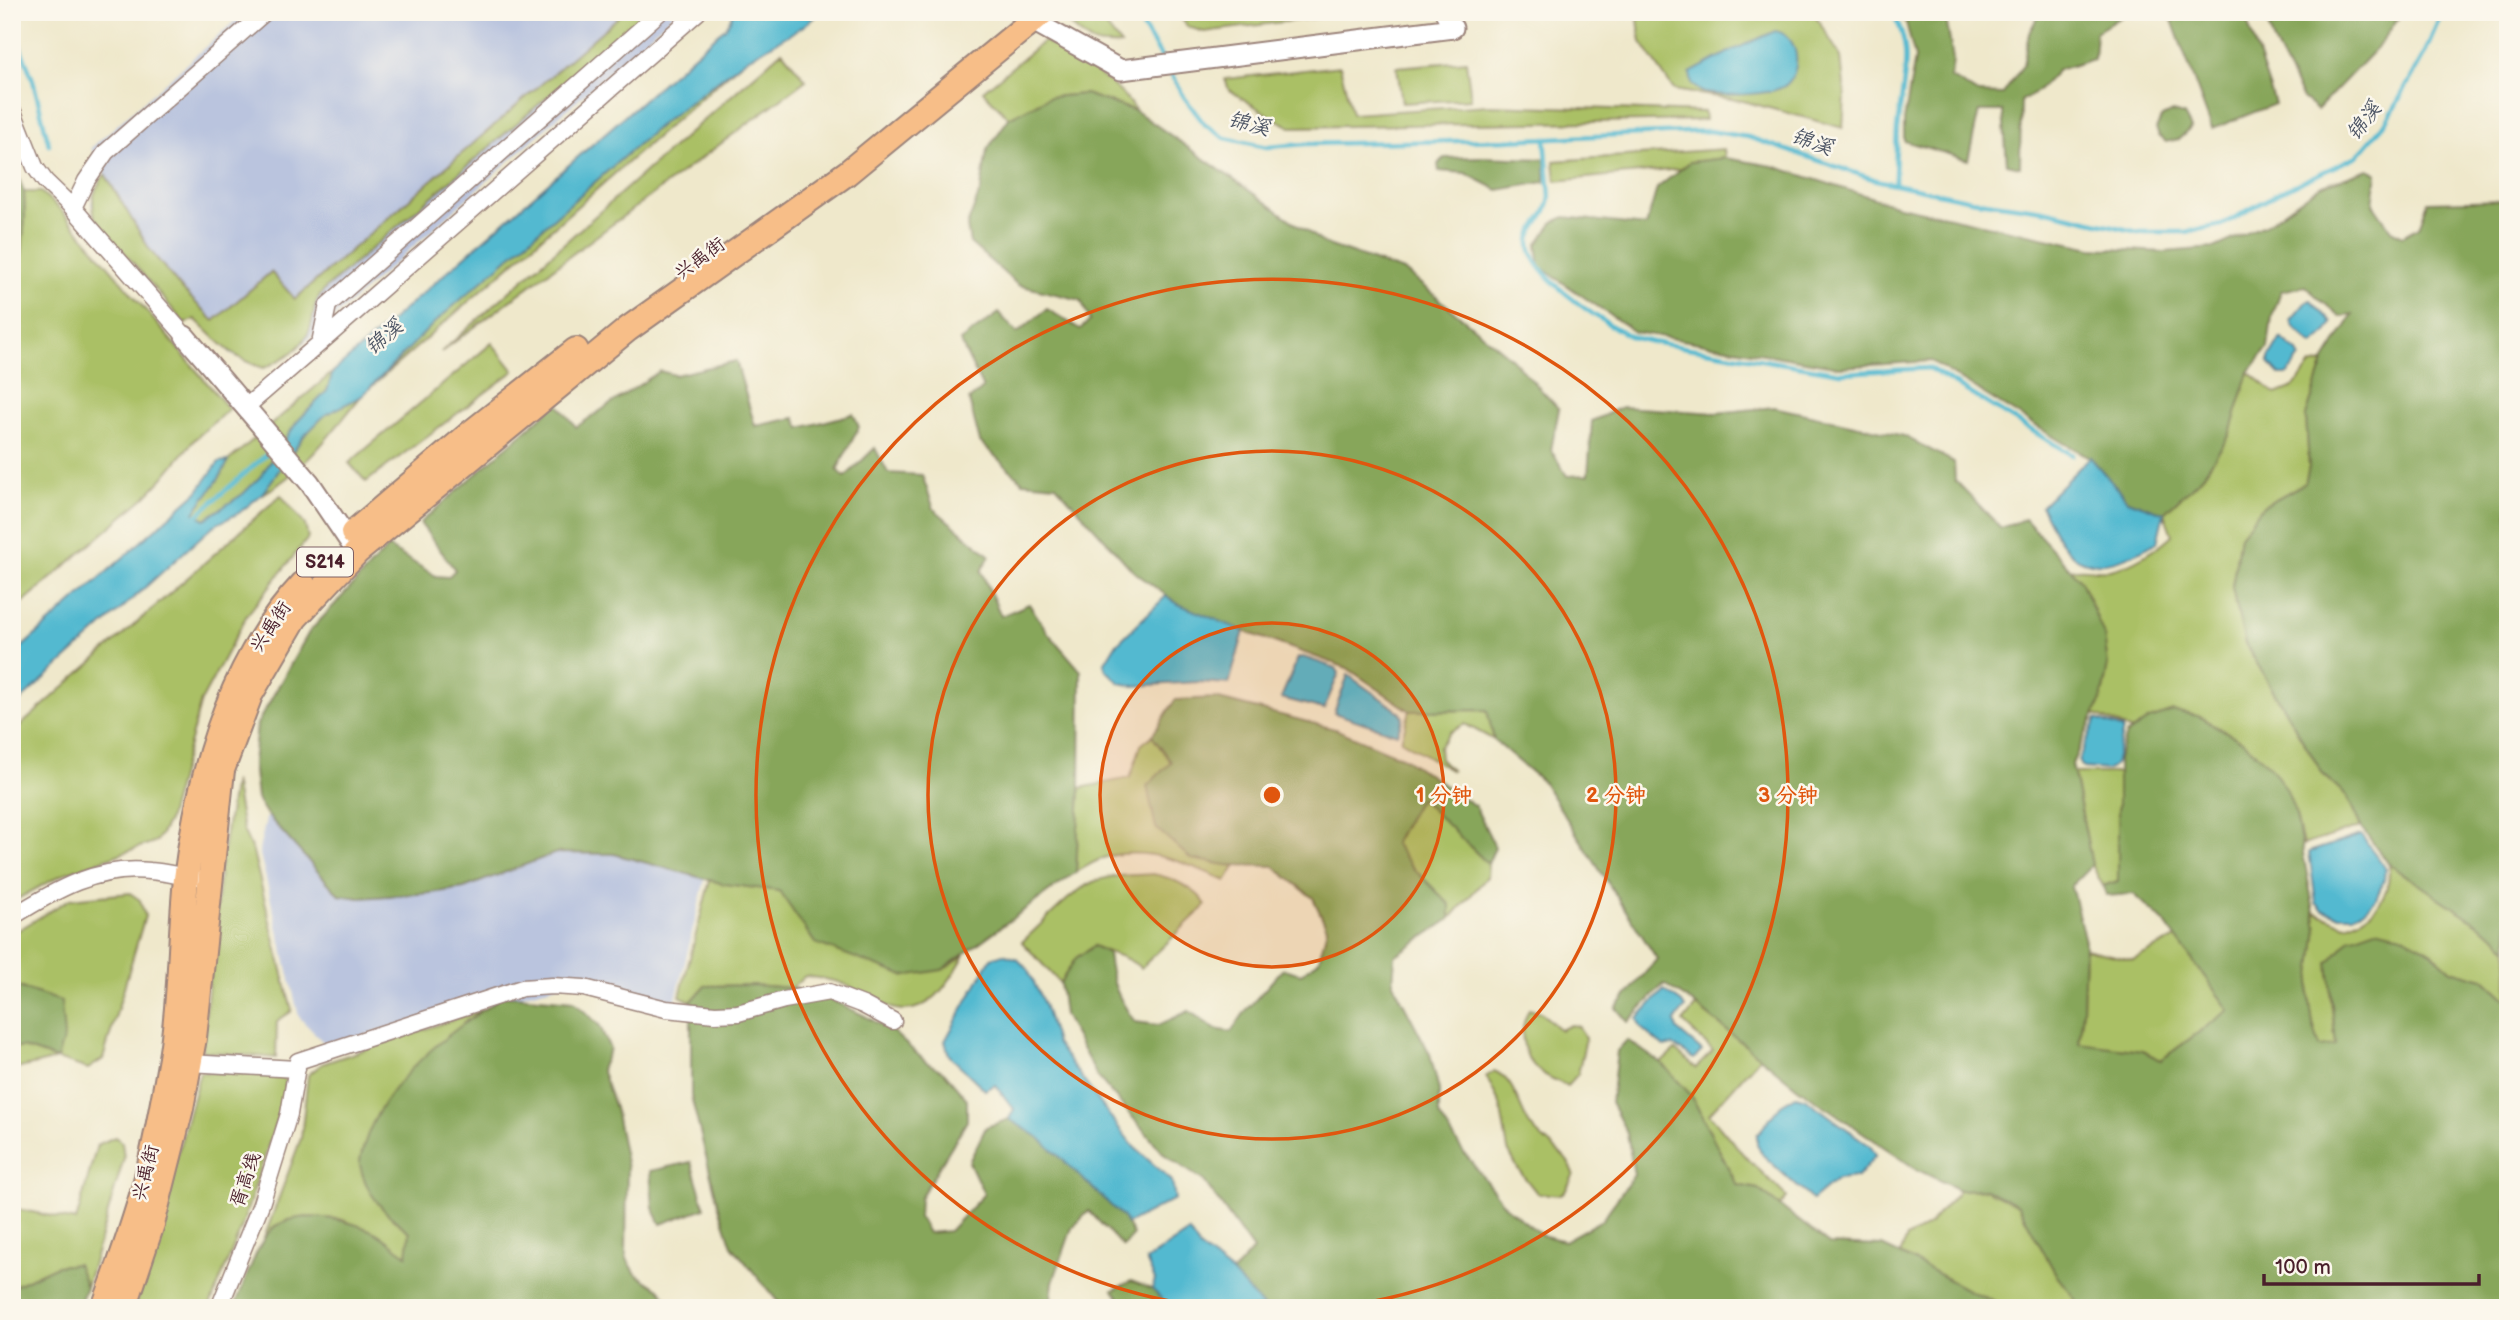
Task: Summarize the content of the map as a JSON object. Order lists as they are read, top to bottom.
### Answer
{
  "streets": {
    "main road": ["兴禹街", "S214"],
    "street": ["胥高线"]
  },
  "water": ["锦溪"],
  "scale_bar": "100 m",
  "rings": ["1 分钟", "2 分钟", "3 分钟"]
}
